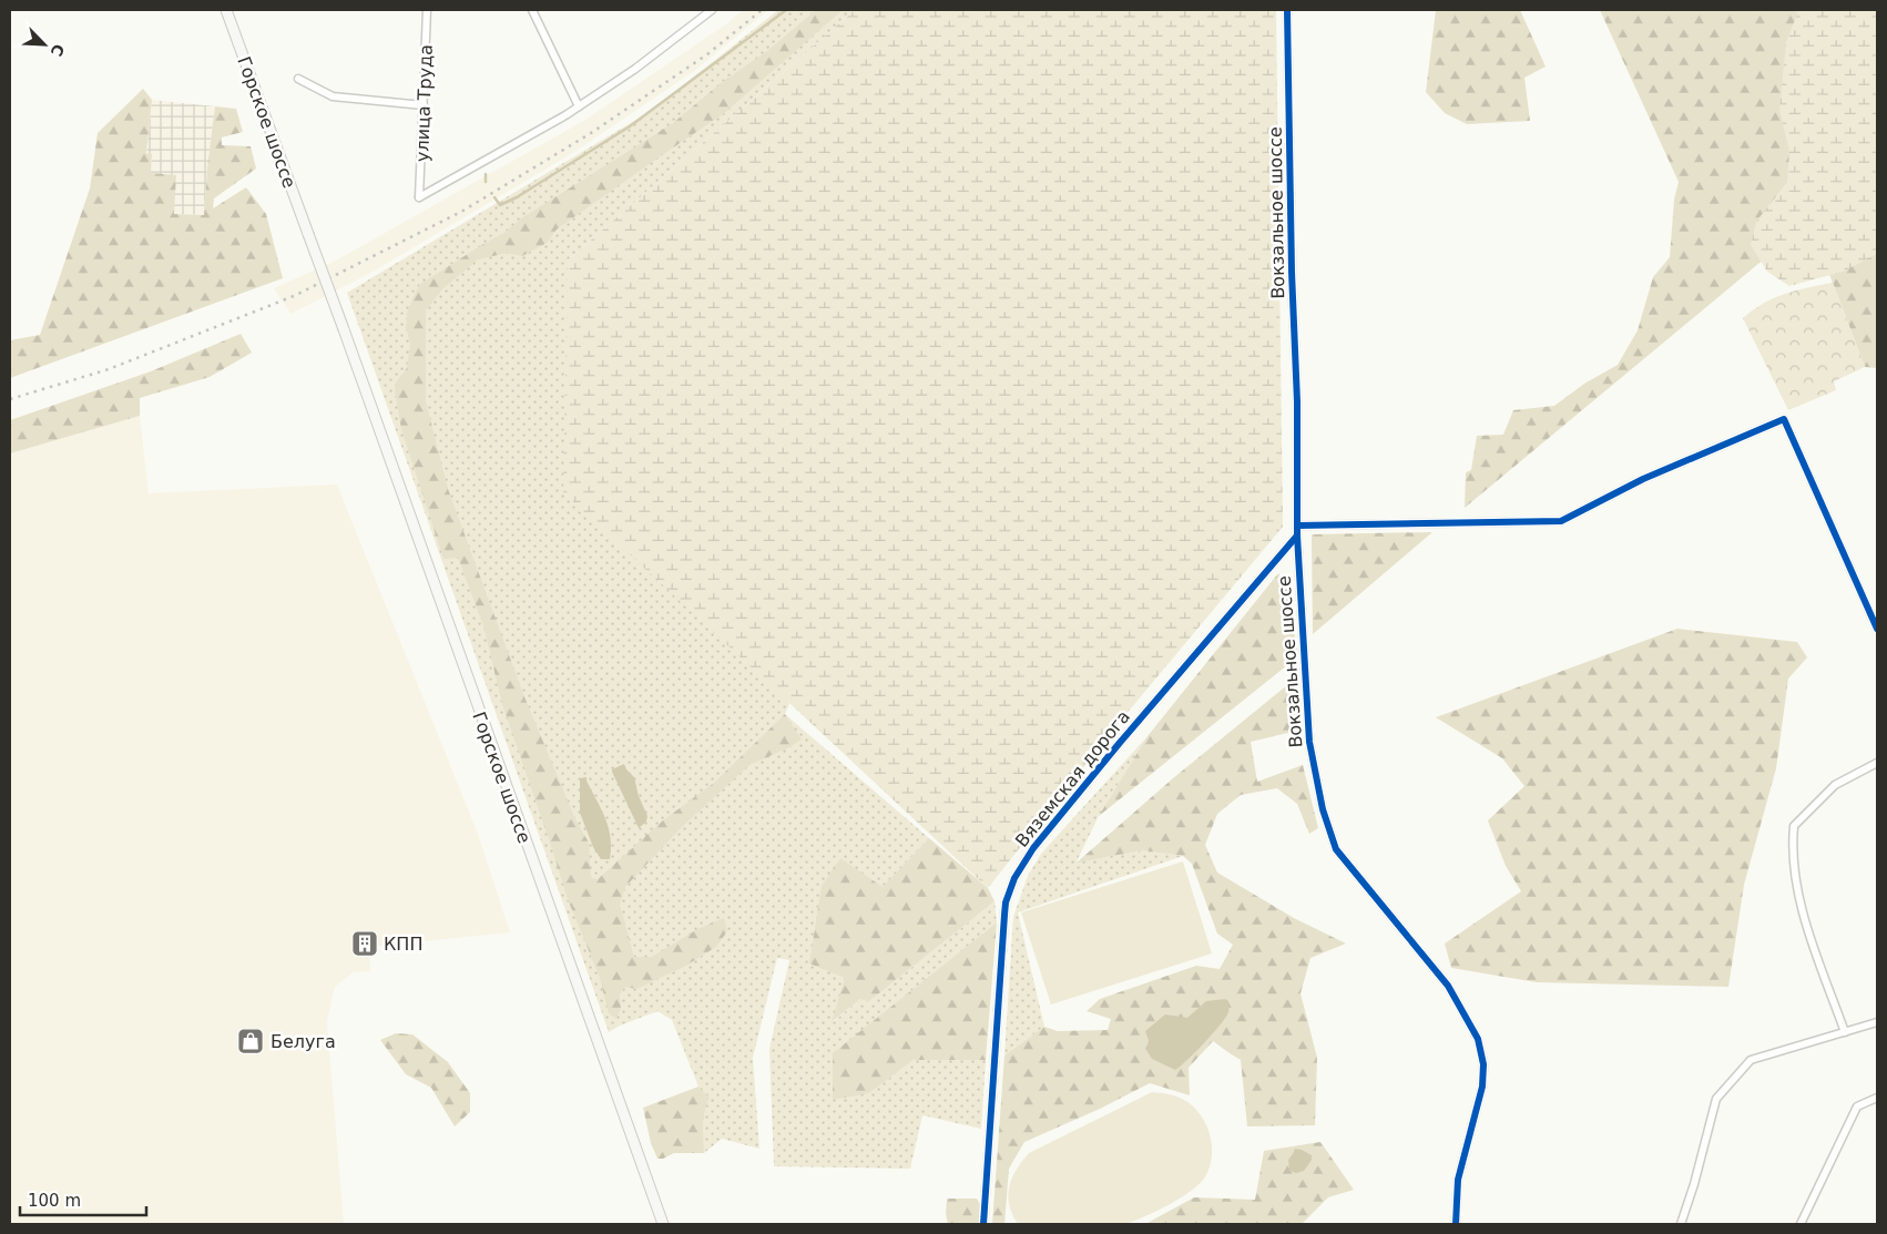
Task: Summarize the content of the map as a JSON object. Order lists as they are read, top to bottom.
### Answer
{
  "streets": {
    "main road": ["Горское шоссе"],
    "street": ["улица Труда", "Вокзальное шоссе", "Вяземская дорога"]
  },
  "crossings": [
    ["Вокзальное шоссе", "Вяземская дорога"]
  ],
  "places": {
    "building": ["КПП"],
    "shop": ["Белуга"]
  },
  "scale_bar": "100 m",
  "north": "bottom right"
}
